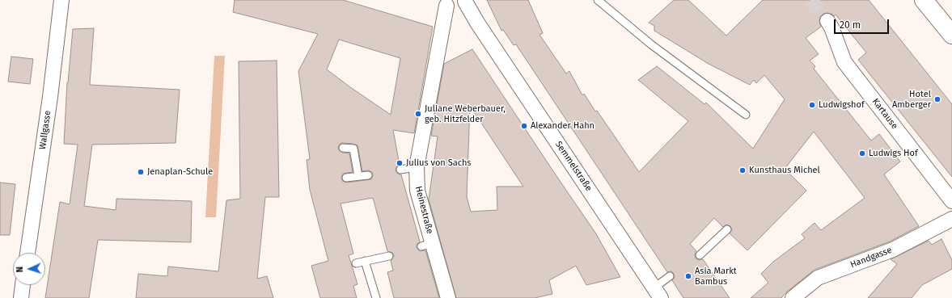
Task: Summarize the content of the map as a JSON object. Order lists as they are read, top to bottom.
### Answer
{
  "streets": {
    "street": [
      "Kartause",
      "Wallgasse",
      "Semmelstraße",
      "Heinestraße",
      "Handgasse"
    ]
  },
  "places": [
    "Hotel Amberger",
    "Ludwigshof",
    "Juliane Weberbauer, geb. Hitzfelder",
    "Alexander Hahn",
    "Ludwigs Hof",
    "Julius von Sachs",
    "Kunsthaus Michel",
    "Jenaplan-Schule",
    "Asia Markt Bambus"
  ],
  "scale_bar": "20 m",
  "north": "left"
}
